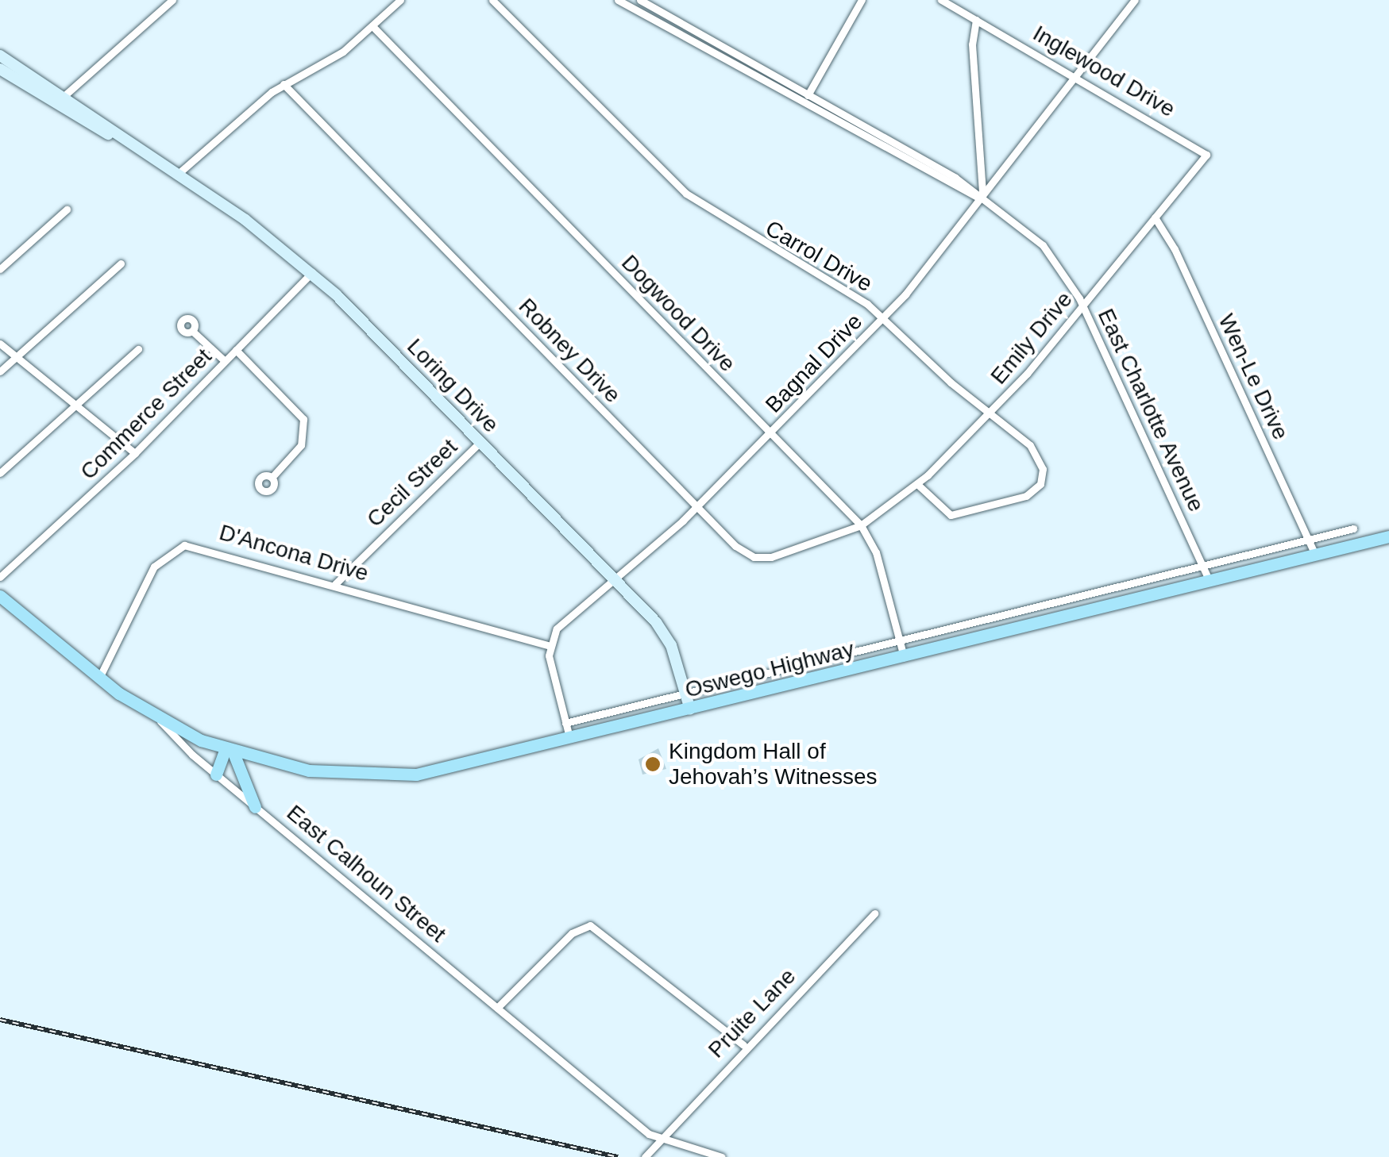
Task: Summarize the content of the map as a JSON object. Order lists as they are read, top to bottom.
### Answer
{
  "streets": {
    "main road": ["Oswego Highway", "East Calhoun Street"],
    "street": [
      "Inglewood Drive",
      "Carrol Drive",
      "Dogwood Drive",
      "Emily Drive",
      "Robney Drive",
      "Bagnal Drive",
      "Wen-Le Drive",
      "Loring Drive",
      "East Charlotte Avenue",
      "Commerce Street",
      "Cecil Street",
      "D'Ancona Drive",
      "Pruite Lane"
    ]
  },
  "crossings": [
    ["Inglewood Drive", "Emily Drive"],
    ["Inglewood Drive", "Bagnal Drive"],
    ["Carrol Drive", "Emily Drive"],
    ["Carrol Drive", "Bagnal Drive"],
    ["Dogwood Drive", "Emily Drive"],
    ["Dogwood Drive", "Robney Drive"],
    ["Dogwood Drive", "Bagnal Drive"],
    ["Dogwood Drive", "Oswego Highway"],
    ["Emily Drive", "Robney Drive"],
    ["Emily Drive", "Wen-Le Drive"],
    ["Emily Drive", "East Charlotte Avenue"],
    ["Robney Drive", "Bagnal Drive"],
    ["Bagnal Drive", "Loring Drive"],
    ["Bagnal Drive", "East Charlotte Avenue"],
    ["Bagnal Drive", "D'Ancona Drive"],
    ["Wen-Le Drive", "Oswego Highway"],
    ["Loring Drive", "Commerce Street"],
    ["Loring Drive", "Cecil Street"],
    ["Loring Drive", "Oswego Highway"],
    ["East Charlotte Avenue", "Oswego Highway"],
    ["Cecil Street", "D'Ancona Drive"],
    ["D'Ancona Drive", "East Calhoun Street"],
    ["Oswego Highway", "East Calhoun Street"],
    ["East Calhoun Street", "Pruite Lane"]
  ],
  "places": ["Kingdom Hall of Jehovah’s Witnesses"]
}
